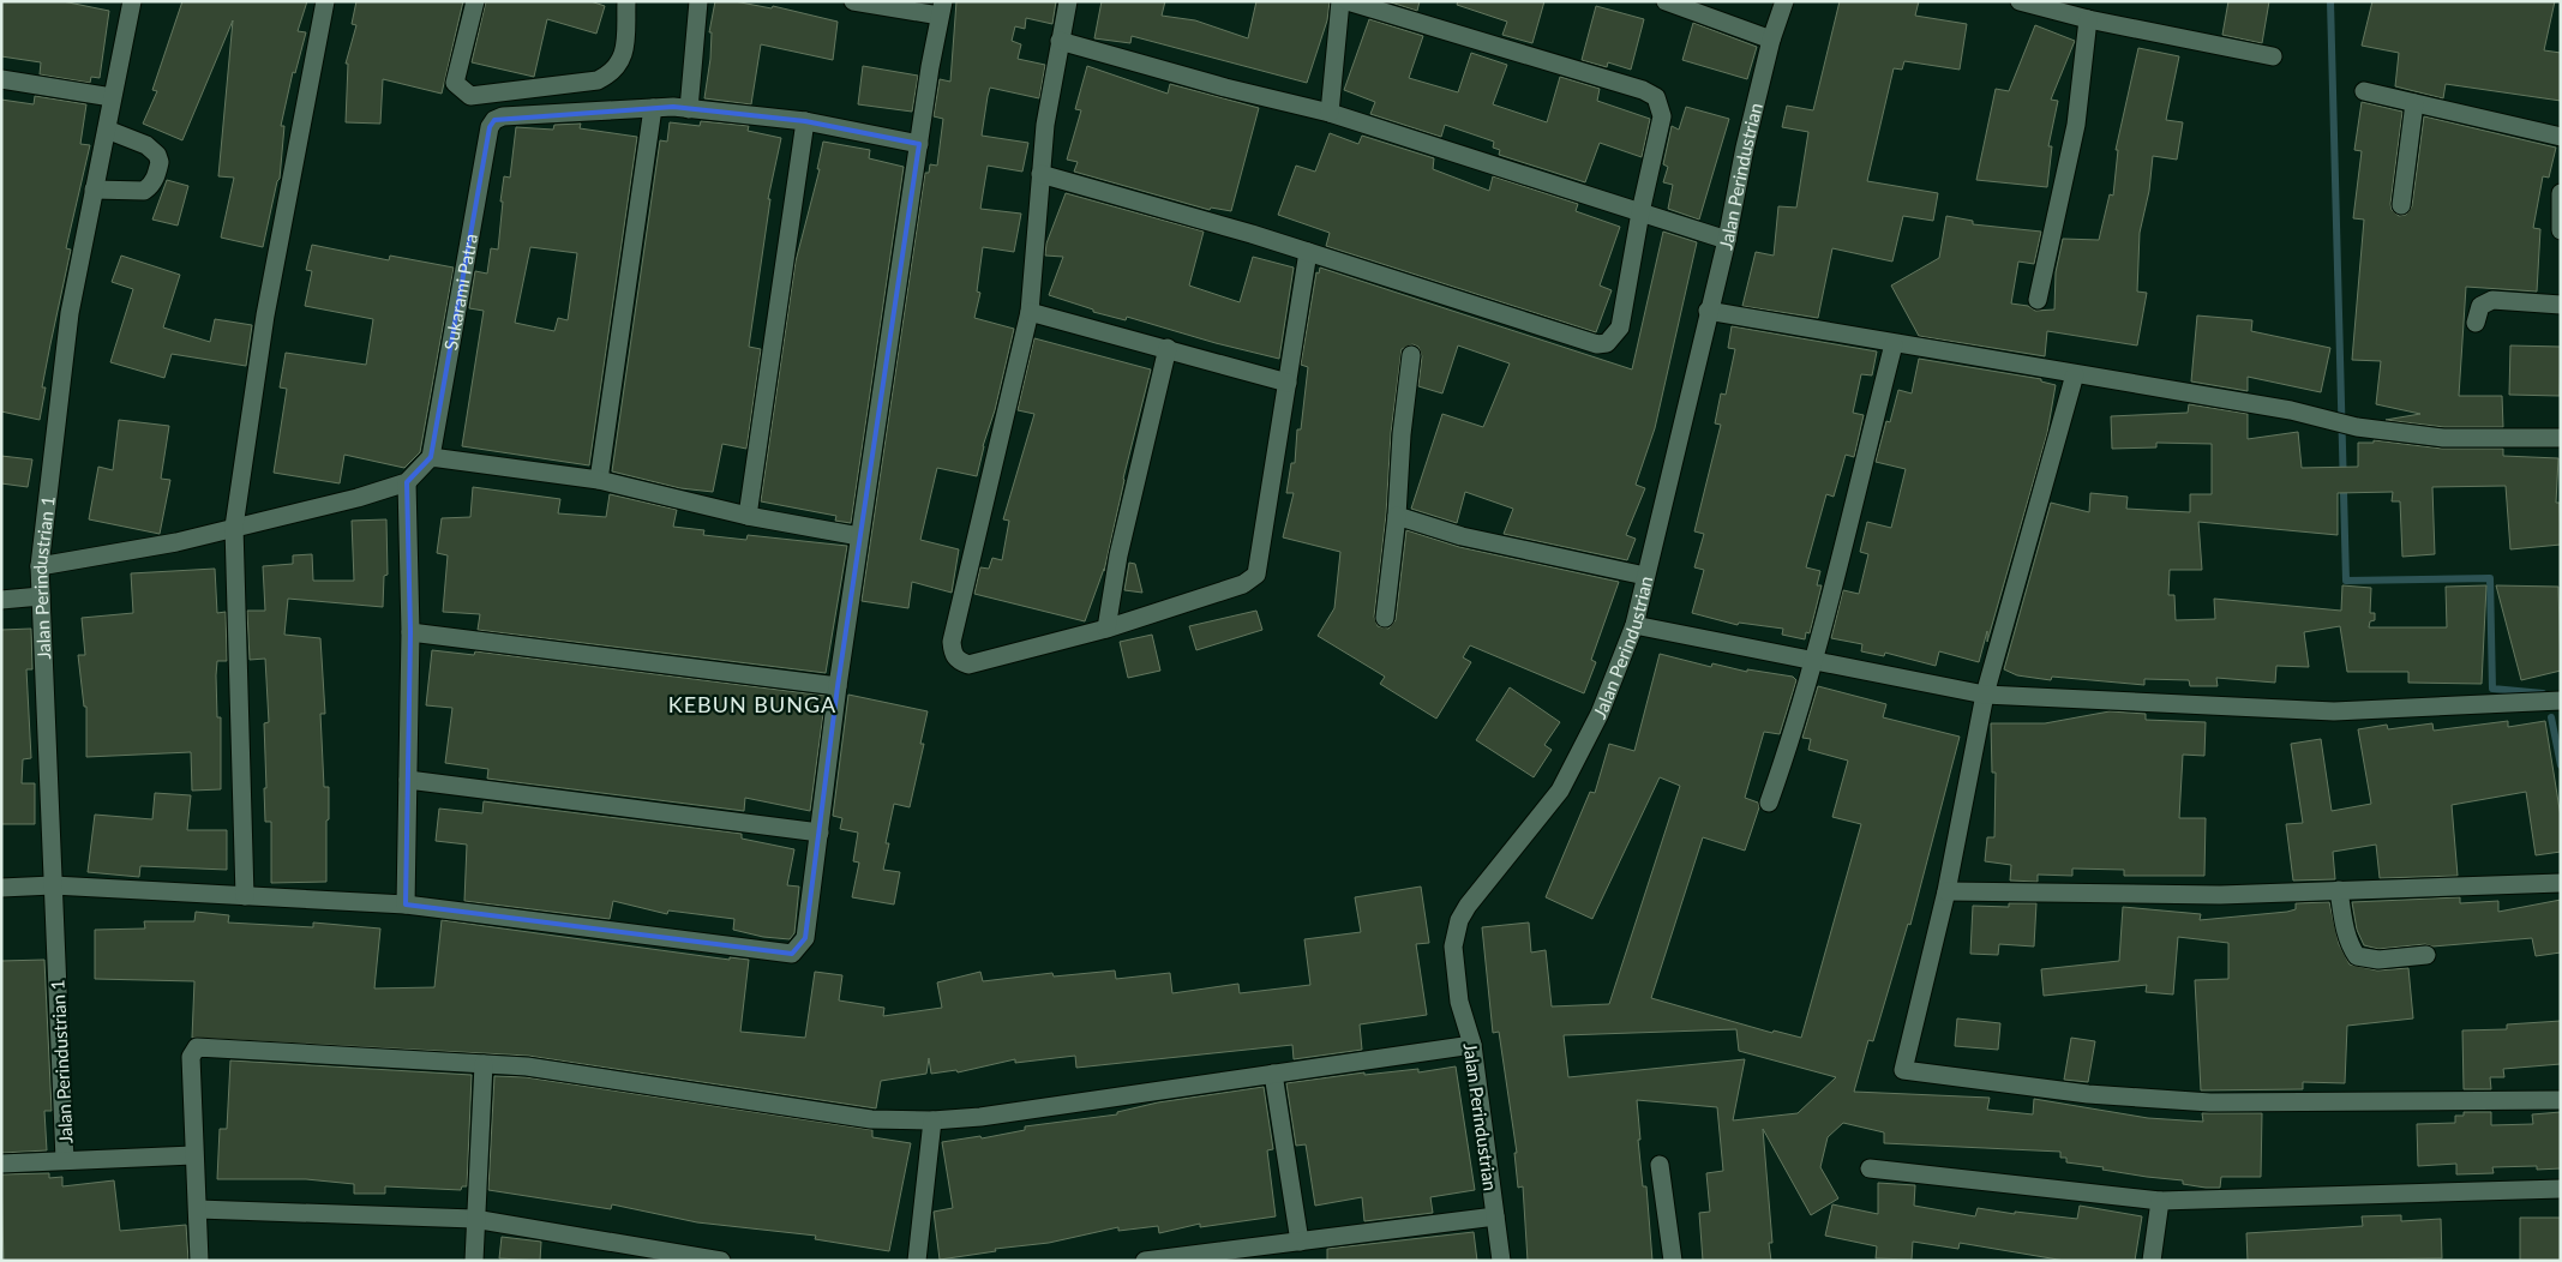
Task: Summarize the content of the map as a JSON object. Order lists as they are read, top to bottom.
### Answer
{
  "streets": {
    "street": ["Jalan Perindustrian", "Sukarami Patra", "Jalan Perindustrian 1"]
  },
  "districts": ["KEBUN BUNGA"]
}
